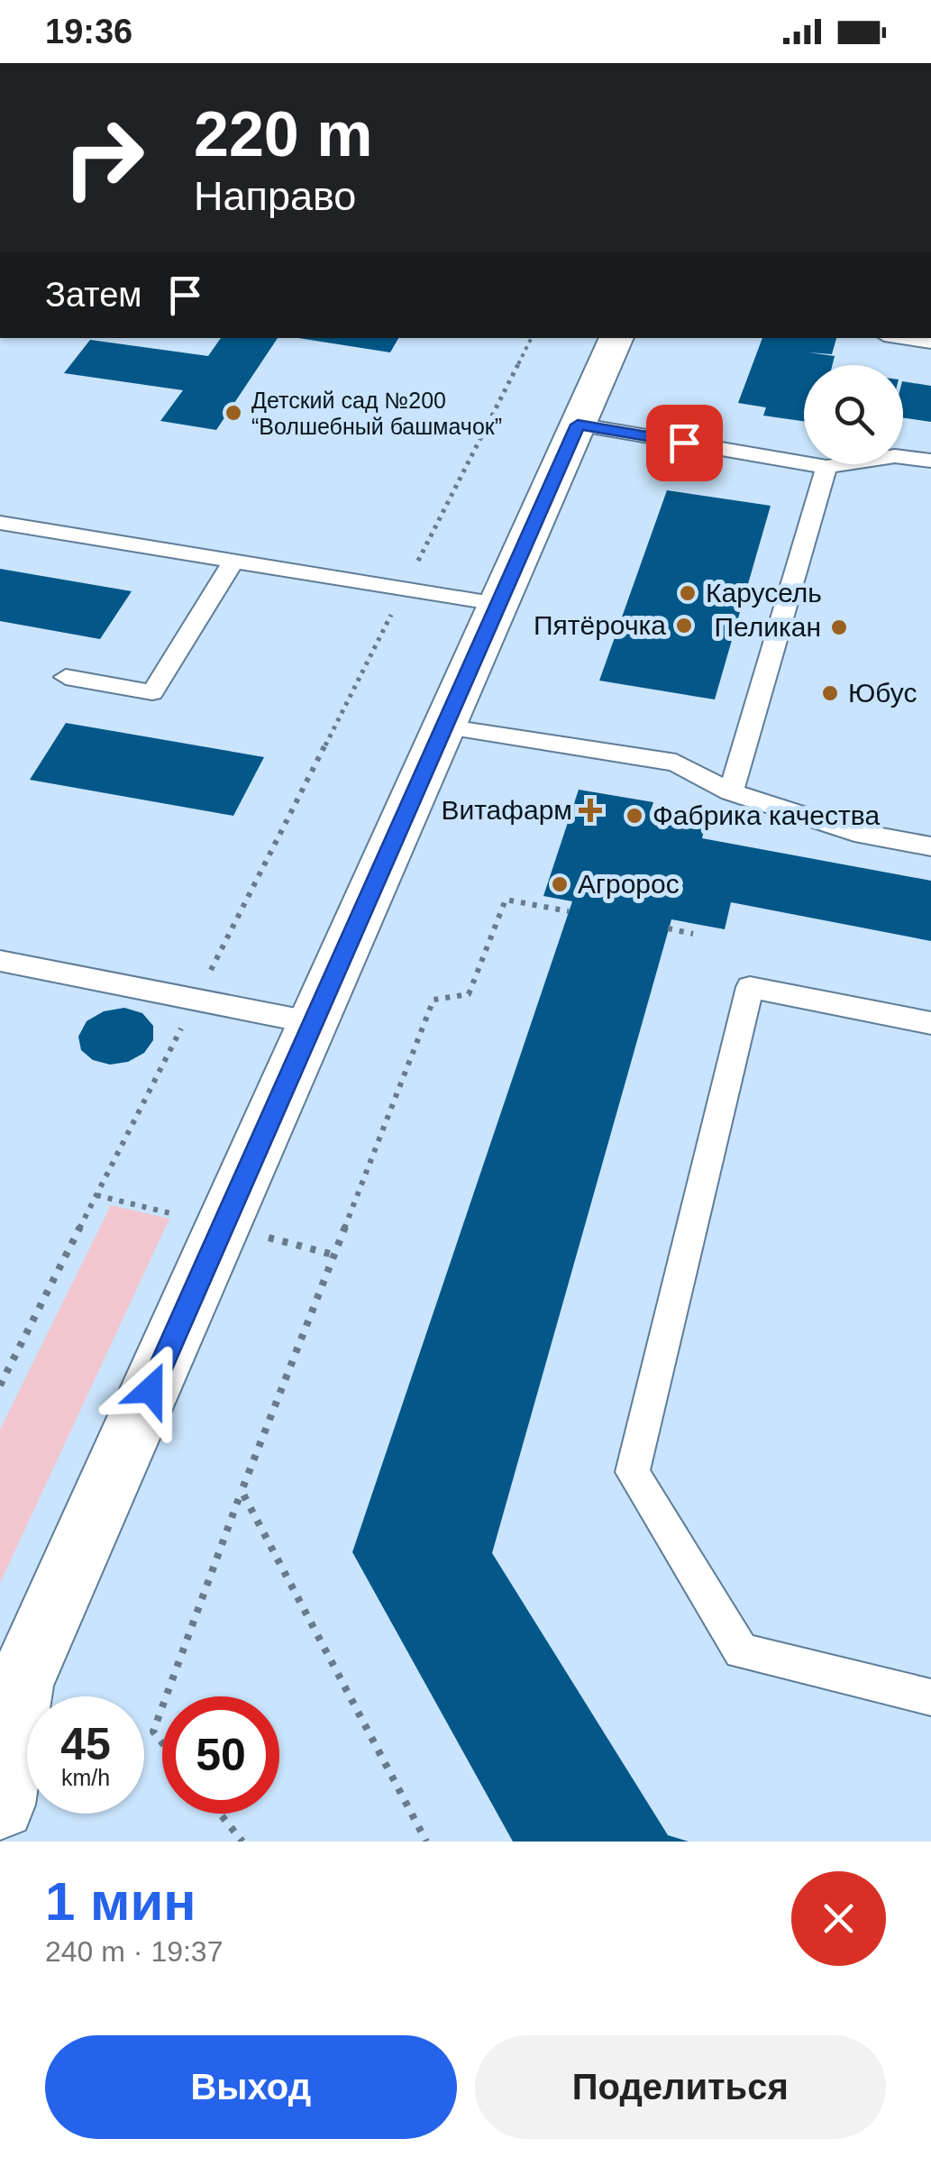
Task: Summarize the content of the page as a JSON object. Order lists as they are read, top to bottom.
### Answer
{
  "places": {
    "other": [
      "Детский сад №200 “Волшебный башмачок”",
      "Карусель",
      "Пятёрочка",
      "Пеликан",
      "Юбус",
      "Фабрика качества",
      "Агророс"
    ],
    "health": ["Витафарм"]
  },
  "page": {
    "status": "19:36",
    "turn": ["220 m", "Направо"],
    "then": "Затем",
    "speed": "45 km/h",
    "limit": "50",
    "heading": ["1 мин", "240 m · 19:37"],
    "buttons": ["Выход", "Поделиться"]
  }
}
